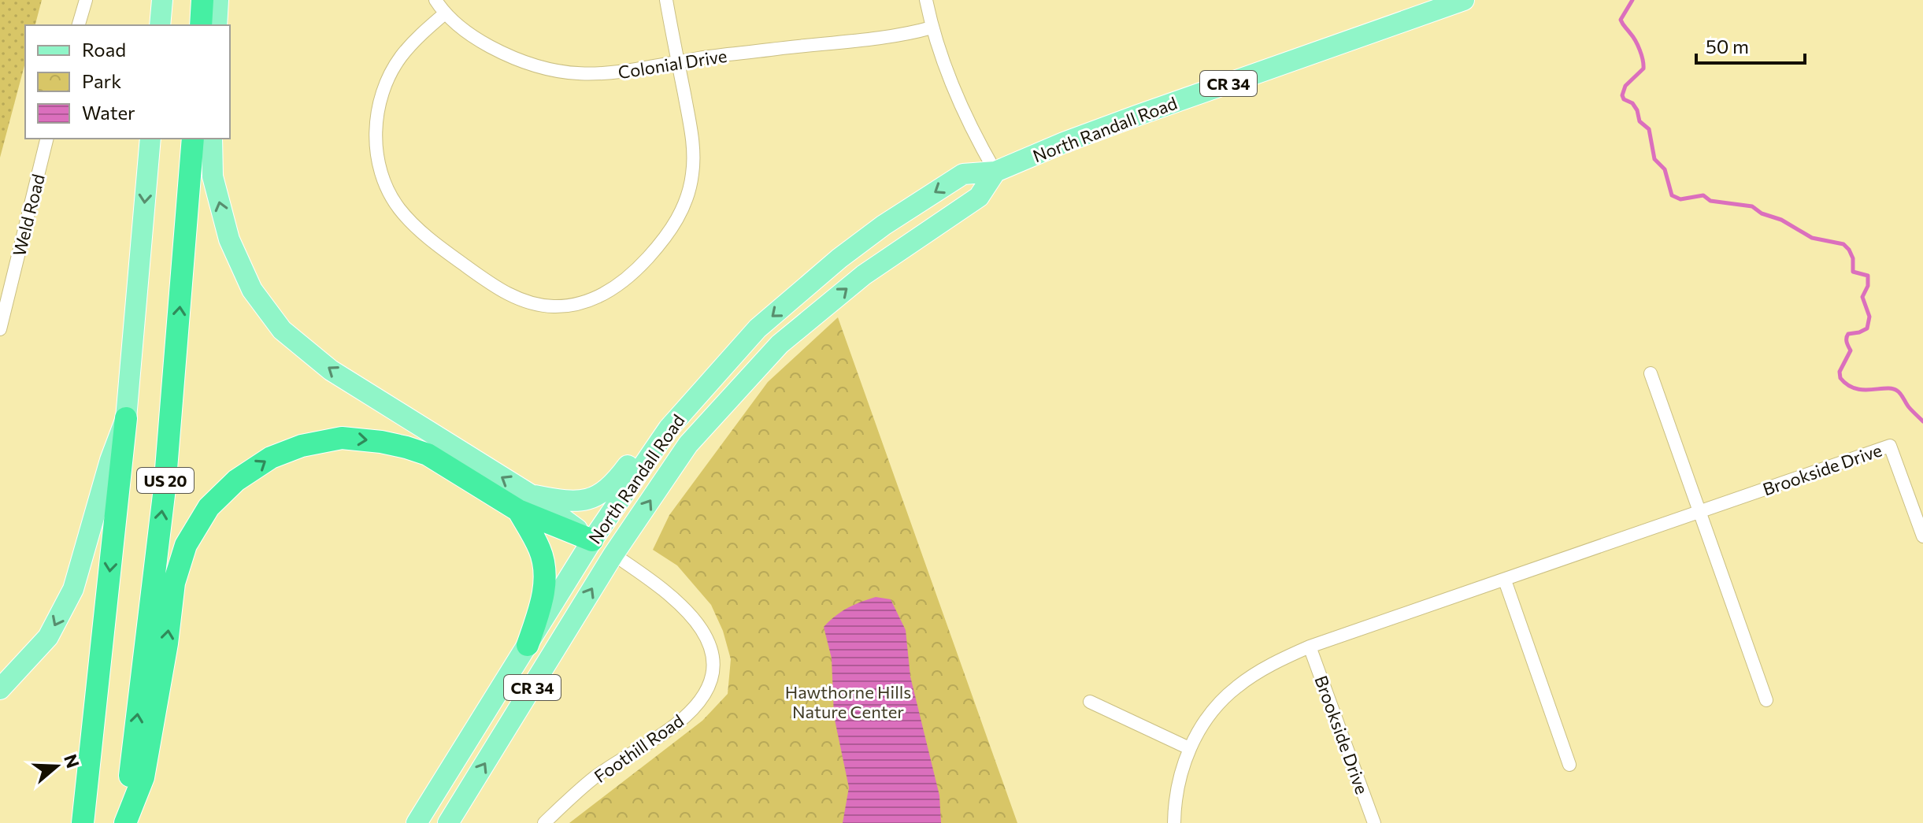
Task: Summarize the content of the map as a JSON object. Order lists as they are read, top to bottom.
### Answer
{
  "streets": {
    "highway": ["US 20"],
    "main road": ["CR 34", "North Randall Road"],
    "street": [
      "Colonial Drive",
      "Weld Road",
      "Brookside Drive",
      "Foothill Road"
    ]
  },
  "crossings": [
    ["North Randall Road", "Foothill Road"]
  ],
  "parks": ["Hawthorne Hills Nature Center"],
  "legend": ["Road", "Park", "Water"],
  "scale_bar": "50 m",
  "north": "right"
}
